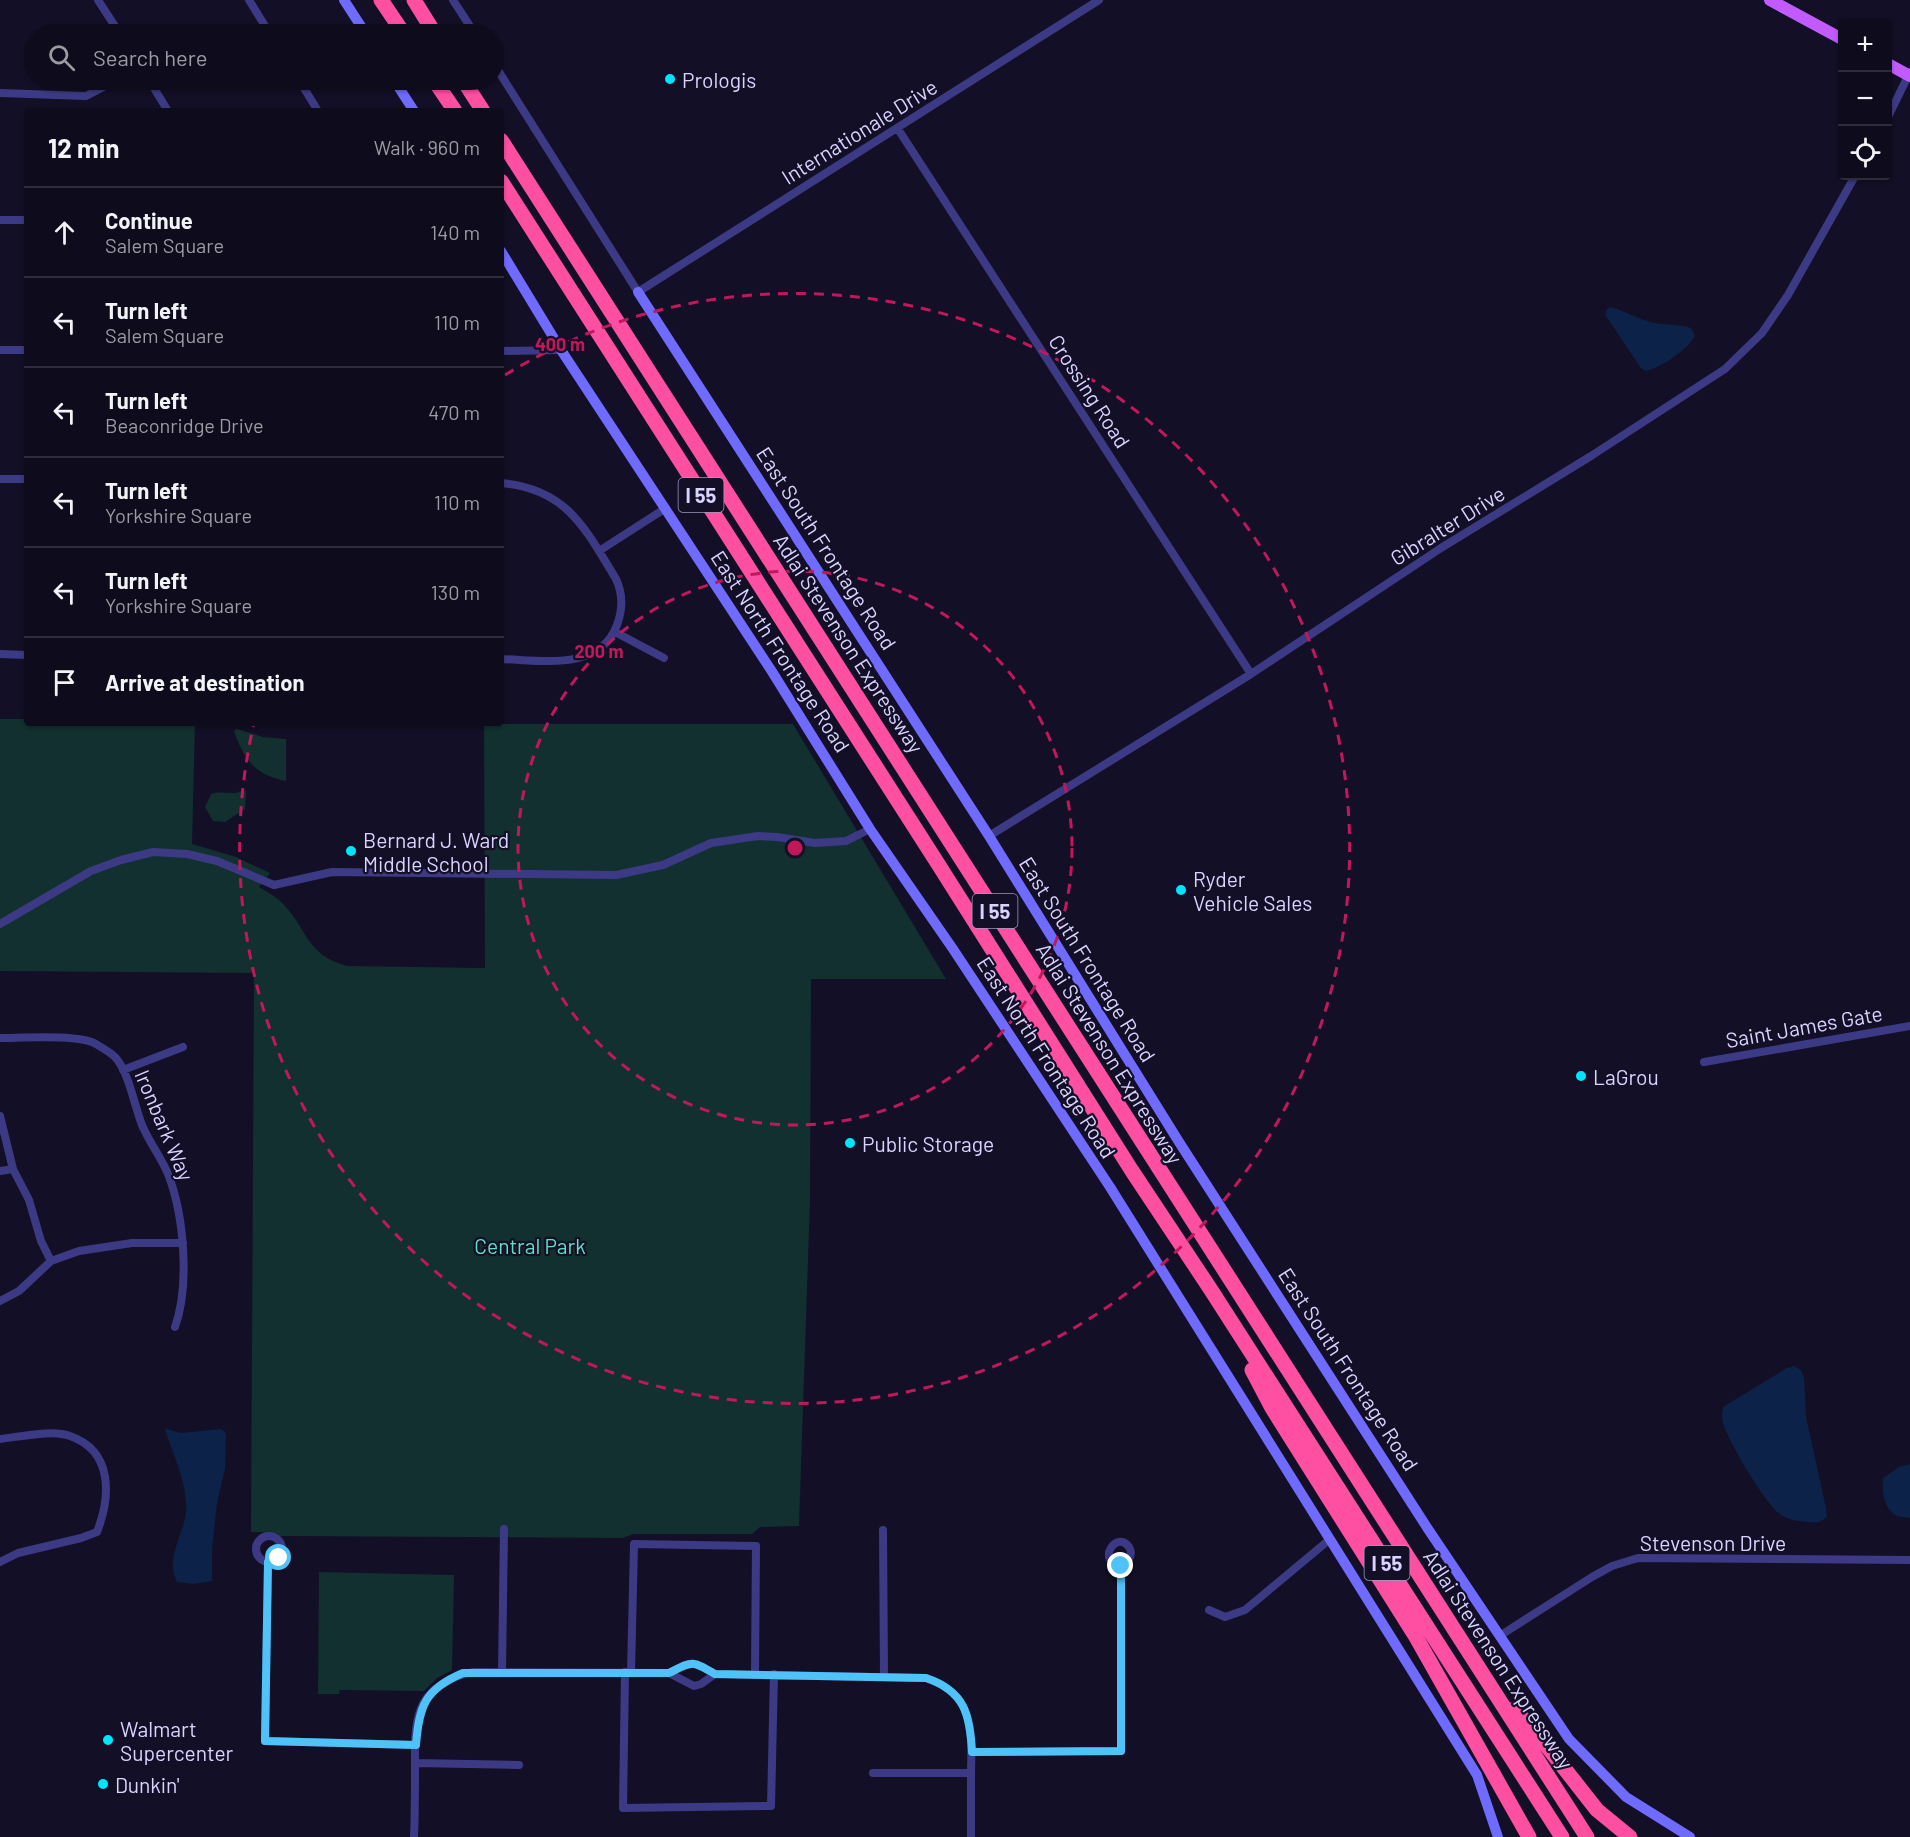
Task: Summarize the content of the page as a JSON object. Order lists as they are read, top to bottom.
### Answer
{
  "streets": {
    "highway": ["I 55", "Adlai Stevenson Expressway"],
    "street": [
      "Internationale Drive",
      "Crossing Road",
      "Gibralter Drive",
      "East South Frontage Road",
      "East North Frontage Road",
      "Saint James Gate",
      "Ironbark Way",
      "Stevenson Drive"
    ]
  },
  "crossings": [
    ["Internationale Drive", "Crossing Road"],
    ["Internationale Drive", "East South Frontage Road"],
    ["Crossing Road", "Gibralter Drive"],
    ["Gibralter Drive", "East South Frontage Road"],
    ["East South Frontage Road", "Stevenson Drive"]
  ],
  "parks": ["Central Park"],
  "places": [
    "Prologis",
    "Bernard J. Ward Middle School",
    "Ryder Vehicle Sales",
    "LaGrou",
    "Public Storage",
    "Walmart Supercenter",
    "Dunkin'"
  ],
  "page": {
    "map_buttons": ["+", "−"],
    "search": "Search here",
    "heading": ["12 min", "Walk · 960 m"],
    "list": [
      ["Continue", "Salem Square", "140 m"],
      ["Turn left", "Salem Square", "110 m"],
      ["Turn left", "Beaconridge Drive", "470 m"],
      ["Turn left", "Yorkshire Square", "110 m"],
      ["Turn left", "Yorkshire Square", "130 m"],
      "Arrive at destination"
    ]
  },
  "rings": ["400 m", "200 m"]
}
